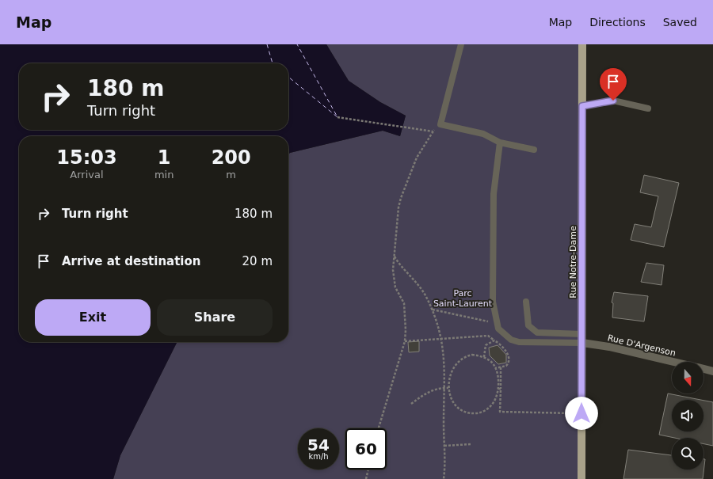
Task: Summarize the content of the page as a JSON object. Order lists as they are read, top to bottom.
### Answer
{
  "streets": {
    "main road": ["Rue Notre-Dame"],
    "street": ["Rue D'Argenson"]
  },
  "crossings": [
    ["Rue Notre-Dame", "Rue D'Argenson"]
  ],
  "parks": ["Parc Saint-Laurent"],
  "north": "bottom",
  "page": {
    "header": "Map",
    "nav": ["Map", "Directions", "Saved"],
    "turn": ["180 m", "Turn right"],
    "eta": [
      "15:03",
      "Arrival",
      "1",
      "min",
      "200",
      "m"
    ],
    "list": [
      {
        "name": "Turn right",
        "value": "180 m"
      },
      {
        "name": "Arrive at destination",
        "value": "20 m"
      }
    ],
    "buttons": ["Exit", "Share"],
    "speed": "54 km/h",
    "limit": "60"
  }
}
